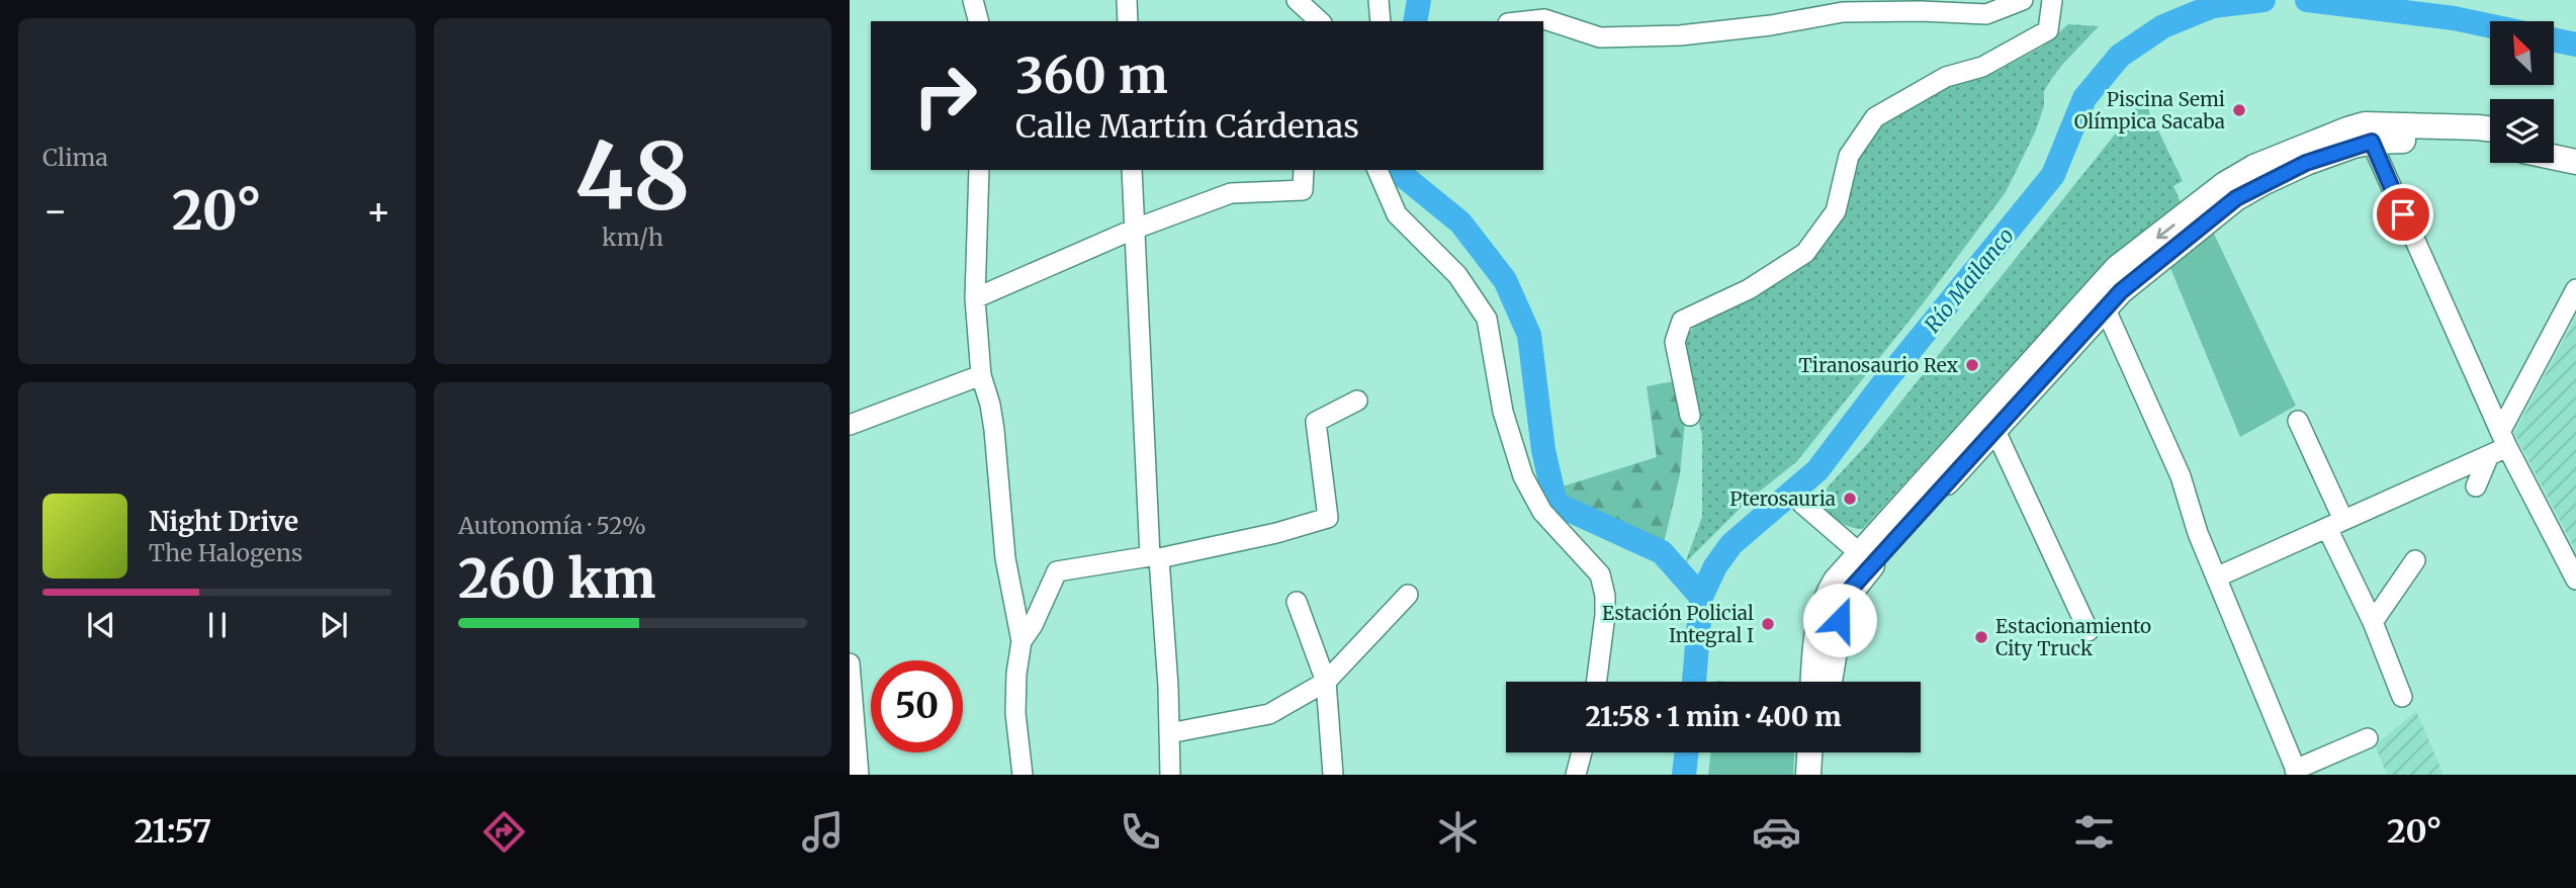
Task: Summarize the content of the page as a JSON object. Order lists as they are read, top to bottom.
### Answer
{
  "water": ["Río Mailanco"],
  "places": [
    "Piscina Semi Olímpica Sacaba",
    "Tiranosaurio Rex",
    "Pterosauria",
    "Estación Policial Integral I",
    "Estacionamiento City Truck"
  ],
  "north": "top left",
  "page": {
    "tile": [
      "Clima",
      ["48", "km/h"],
      ["Autonomía · 52%", "260 km"]
    ],
    "turn": ["360 m", "Calle Martín Cárdenas"],
    "heat": ["−", "20°", "+"],
    "song": ["Night Drive", "The Halogens"],
    "limit": "50",
    "trip": "21:58 · 1 min · 400 m",
    "tabs": ["21:57", "20°"]
  }
}
